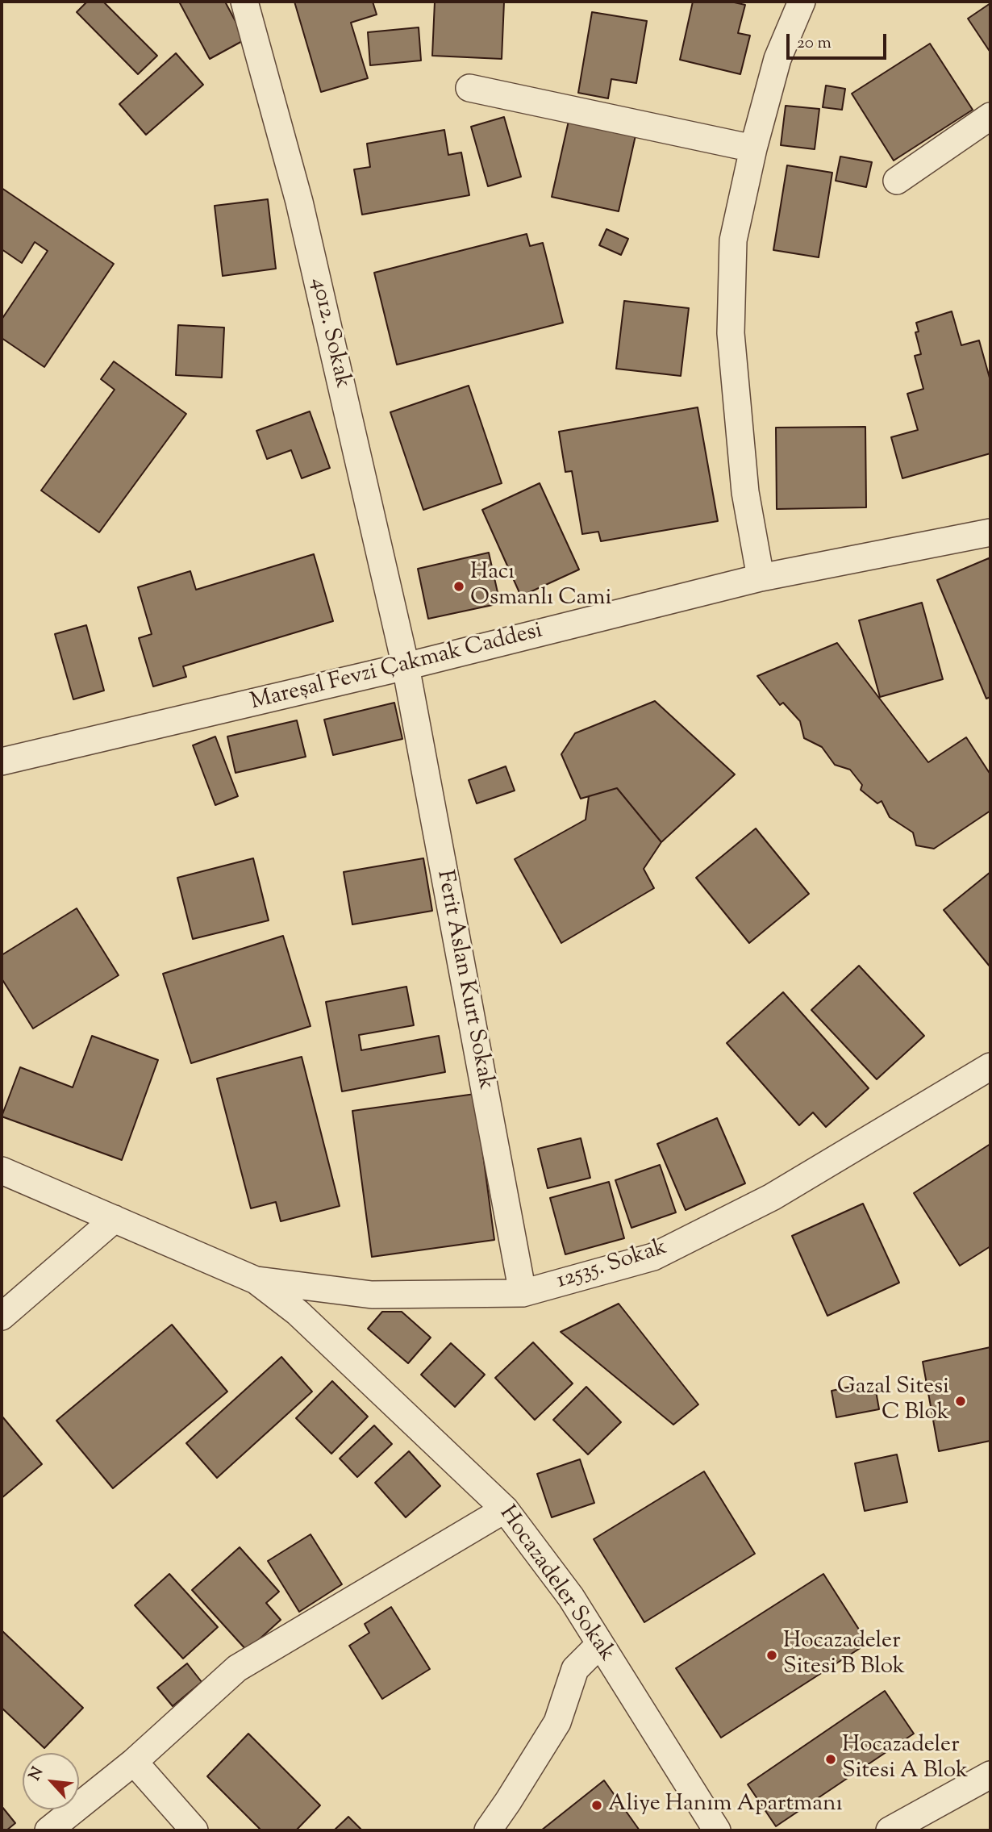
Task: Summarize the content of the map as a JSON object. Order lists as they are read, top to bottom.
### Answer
{
  "streets": {
    "street": [
      "4012. Sokak",
      "Mareşal Fevzi Çakmak Caddesi",
      "Ferit Aslan Kurt Sokak",
      "12535. Sokak",
      "Hocazadeler Sokak"
    ]
  },
  "crossings": [
    ["4012. Sokak", "Mareşal Fevzi Çakmak Caddesi"],
    ["4012. Sokak", "Ferit Aslan Kurt Sokak"],
    ["Mareşal Fevzi Çakmak Caddesi", "Ferit Aslan Kurt Sokak"],
    ["Ferit Aslan Kurt Sokak", "12535. Sokak"],
    ["12535. Sokak", "Hocazadeler Sokak"]
  ],
  "places": [
    "Hacı Osmanlı Cami",
    "Gazal Sitesi C Blok",
    "Hocazadeler Sitesi B Blok",
    "Hocazadeler Sitesi A Blok",
    "Aliye Hanım Apartmanı"
  ],
  "scale_bar": "20 m",
  "north": "top left"
}
